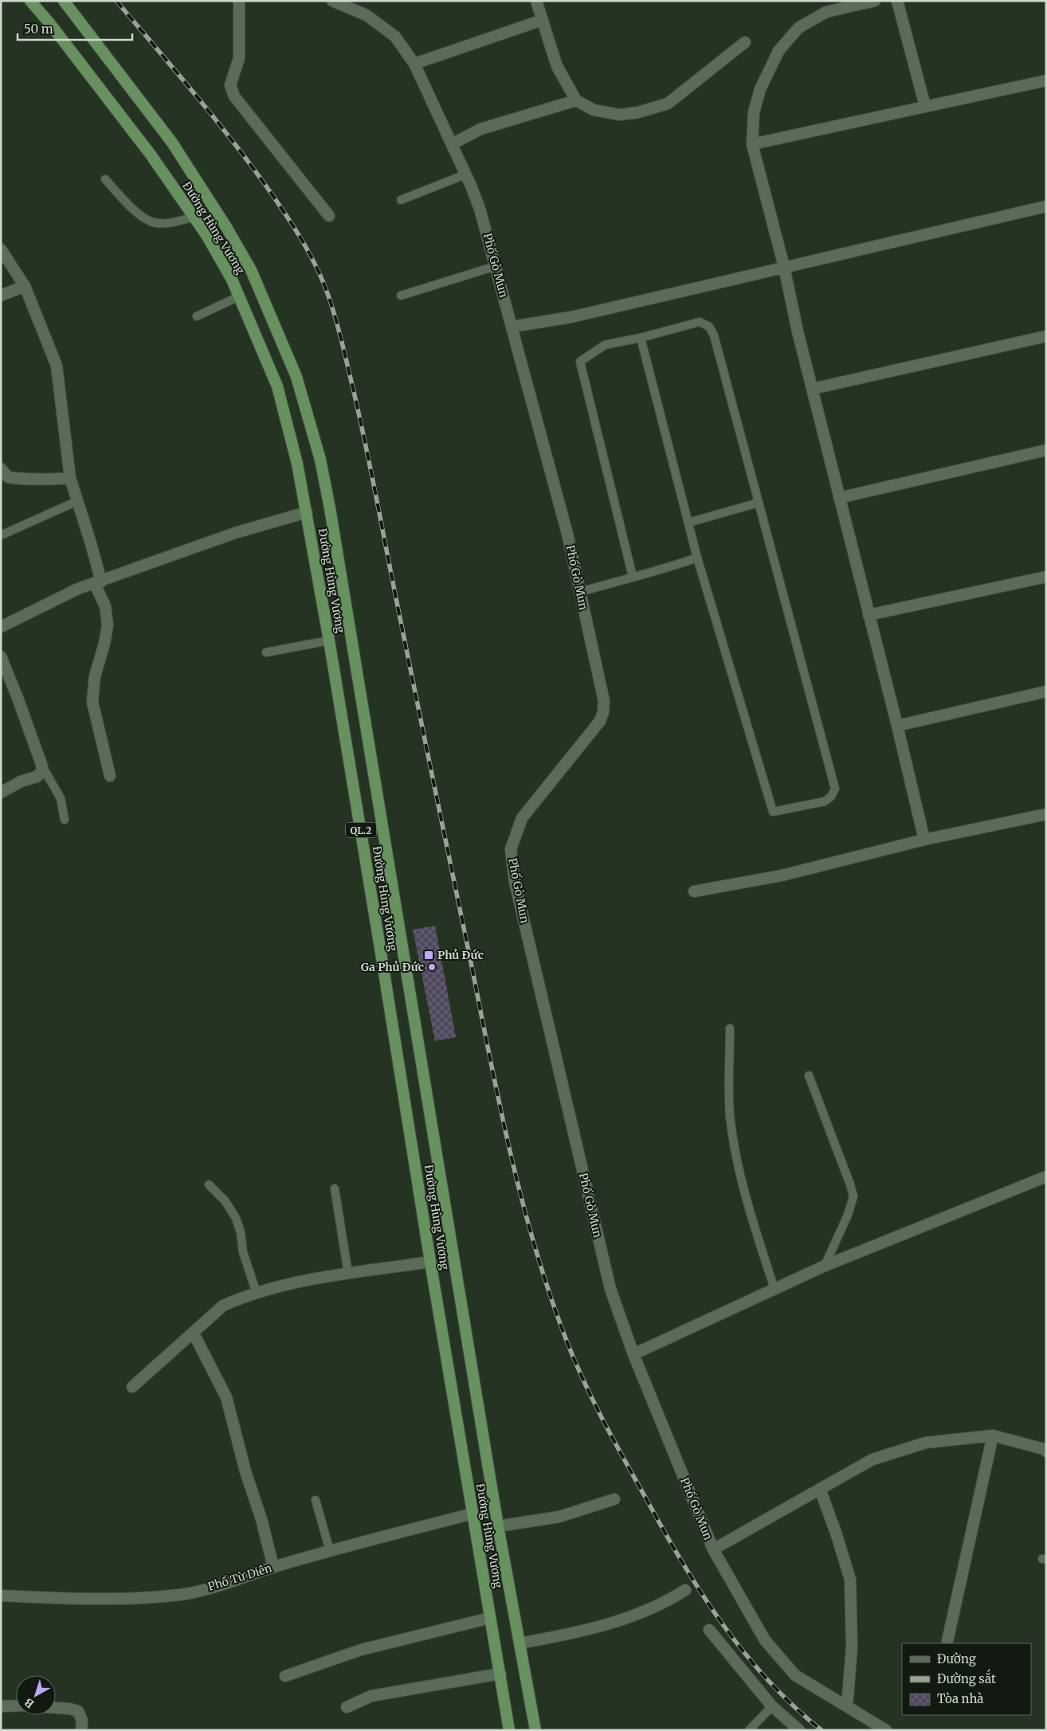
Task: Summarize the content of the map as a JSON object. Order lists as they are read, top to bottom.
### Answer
{
  "streets": {
    "highway": ["Đường Hùng Vương", "QL.2"],
    "street": ["Phố Gò Mun", "Phố Từ Diên"]
  },
  "crossings": [
    ["Đường Hùng Vương", "Phố Từ Diên"]
  ],
  "places": {
    "transit": ["Phủ Đức"],
    "other": ["Ga Phủ Đức"]
  },
  "legend": ["Đường", "Đường sắt", "Tòa nhà"],
  "scale_bar": "50 m",
  "north": "bottom left"
}
